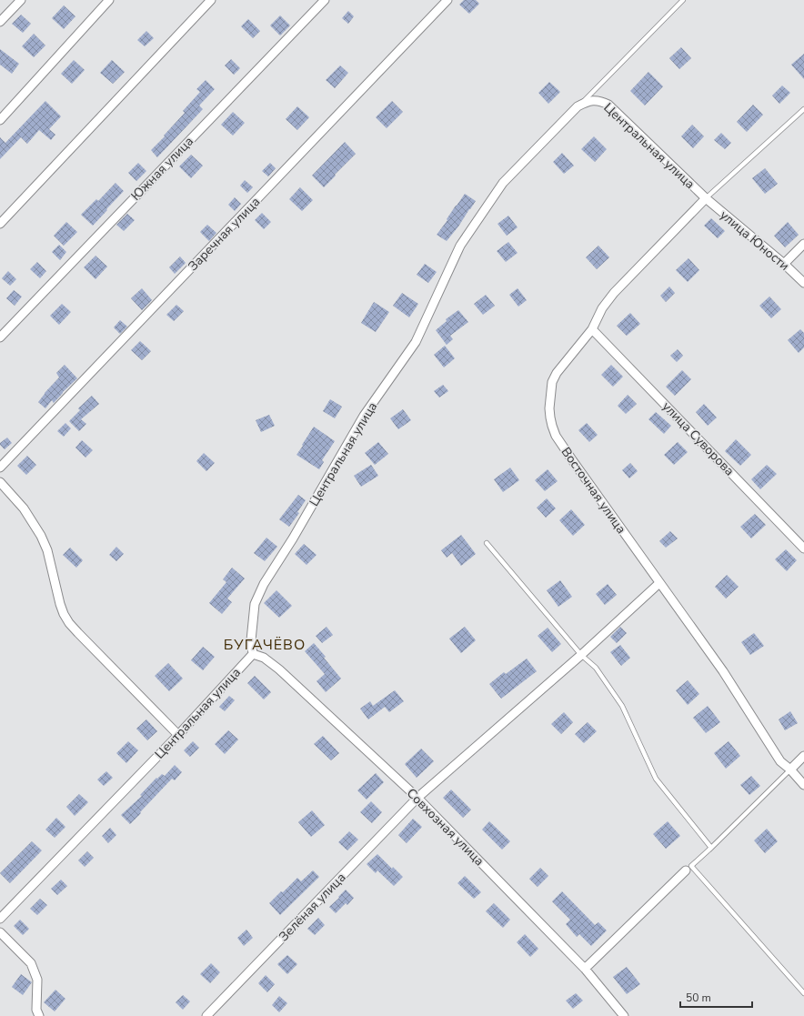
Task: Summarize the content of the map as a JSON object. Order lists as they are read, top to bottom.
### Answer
{
  "streets": {
    "street": [
      "Центральная улица",
      "Южная улица",
      "Заречная улица",
      "улица Юности",
      "улица Суворова",
      "Восточная улица",
      "Совхозная улица",
      "Зелёная улица"
    ]
  },
  "crossings": [
    ["Центральная улица", "улица Юности"],
    ["Центральная улица", "Восточная улица"],
    ["Центральная улица", "Совхозная улица"],
    ["улица Юности", "Восточная улица"],
    ["улица Суворова", "Восточная улица"],
    ["Восточная улица", "Зелёная улица"],
    ["Совхозная улица", "Зелёная улица"]
  ],
  "districts": ["БУГАЧЁВО"],
  "scale_bar": "50 m"
}
